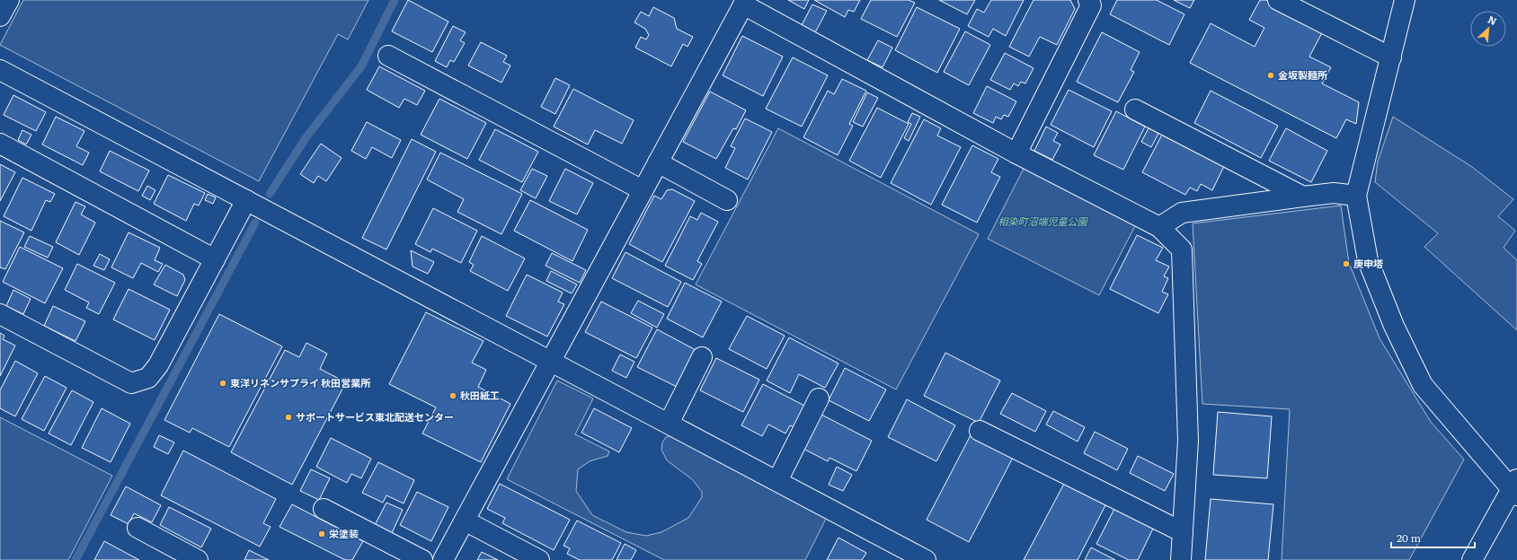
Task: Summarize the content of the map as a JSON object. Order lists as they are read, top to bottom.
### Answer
{
  "parks": ["相染町沼端児童公園"],
  "places": [
    "金坂製麺所",
    "庚申塔",
    "東洋リネンサプライ 秋田営業所",
    "秋田紙工",
    "サポートサービス東北配送センター",
    "栄塗装"
  ],
  "scale_bar": "20 m",
  "north": "top right"
}
